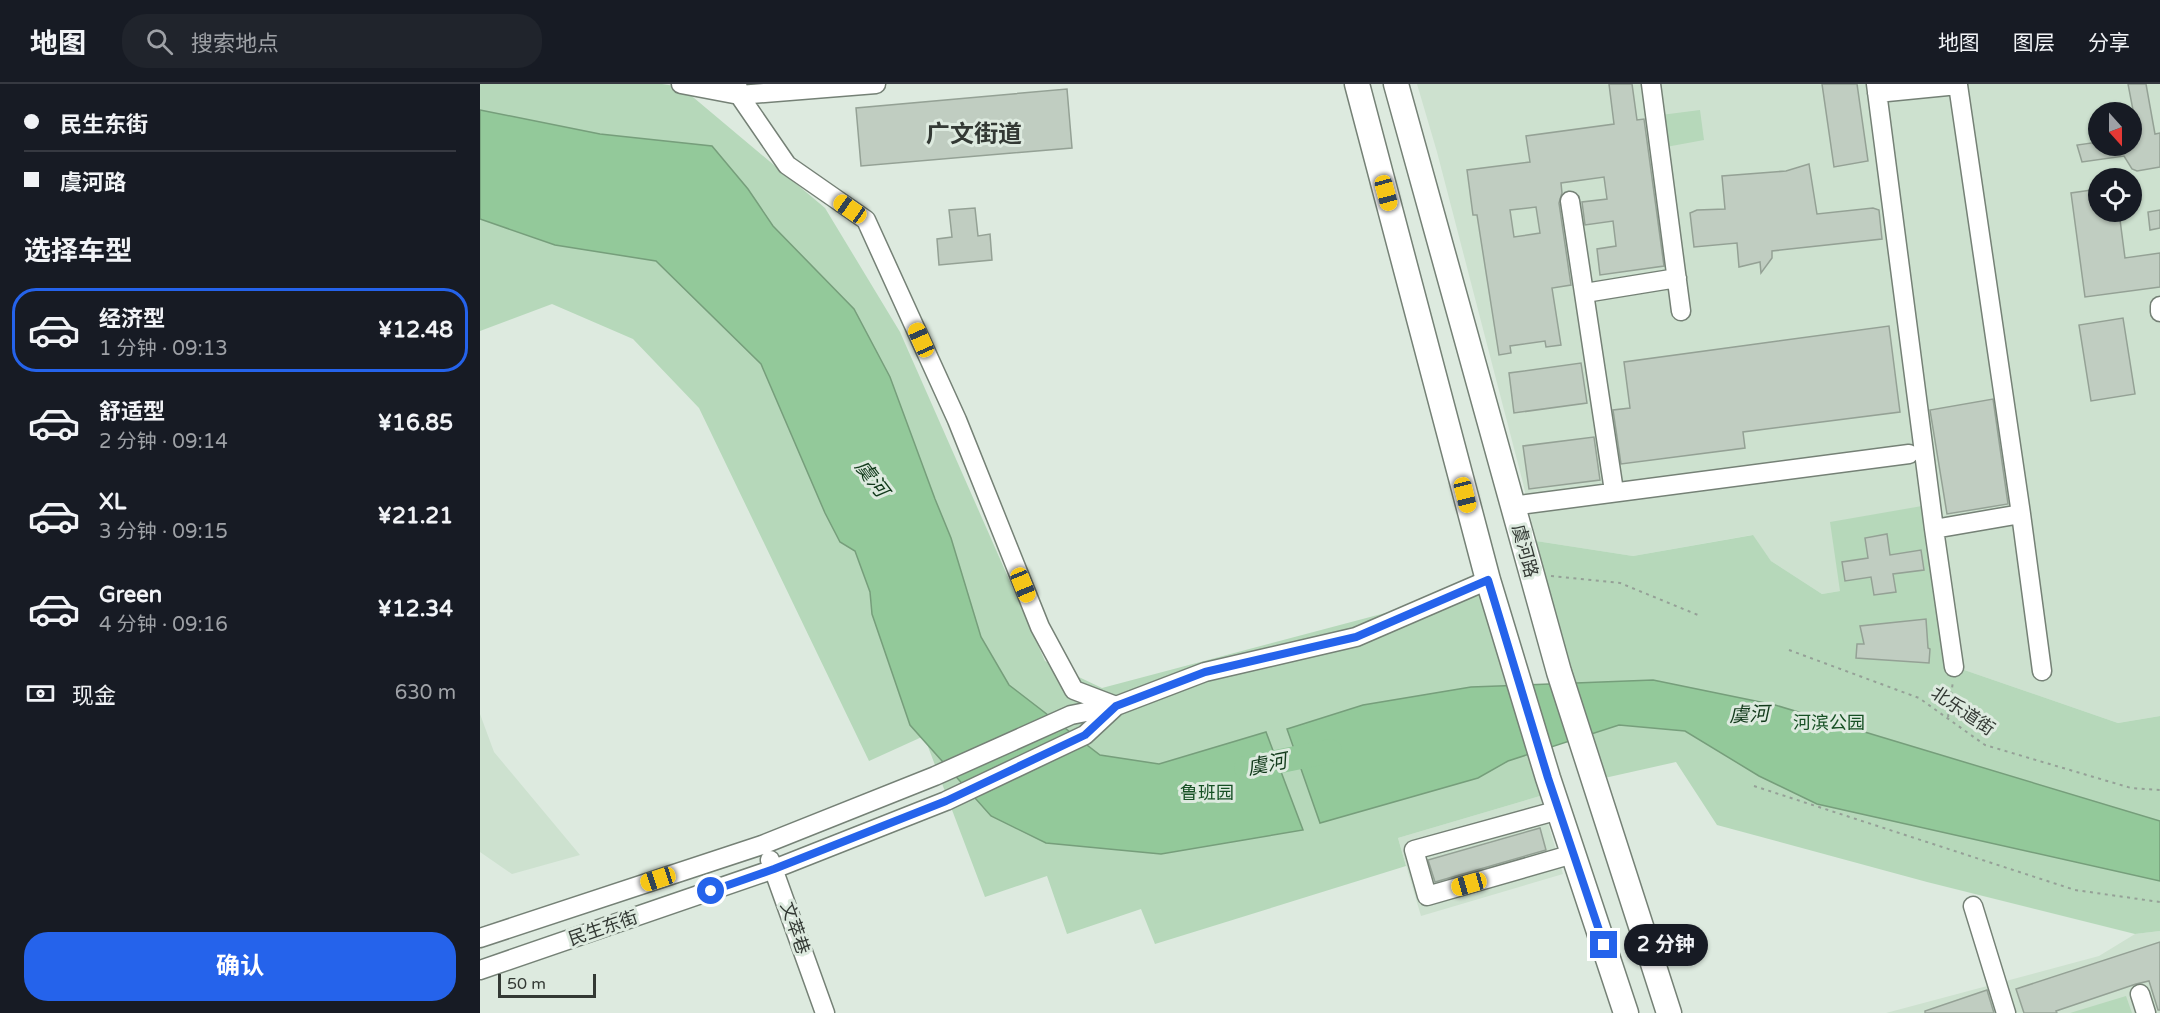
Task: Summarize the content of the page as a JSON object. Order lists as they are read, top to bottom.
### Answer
{
  "streets": {
    "main road": ["虞河路"],
    "street": ["民生东街", "文萃巷"],
    "path": ["北乐道街"]
  },
  "crossings": [
    ["民生东街", "文萃巷"]
  ],
  "districts": ["广文街道"],
  "water": ["虞河"],
  "parks": ["河滨公园", "鲁班园"],
  "scale_bar": "50 m",
  "north": "bottom",
  "page": {
    "header": "地图",
    "search": "搜索地点",
    "nav": ["地图", "图层", "分享"],
    "banner": ["民生东街", "虞河路"],
    "heading": "选择车型",
    "list": [
      {
        "name": "经济型",
        "note": "1 分钟 · 09:13",
        "value": "¥12.48"
      },
      {
        "name": "舒适型",
        "note": "2 分钟 · 09:14",
        "value": "¥16.85"
      },
      {
        "name": "XL",
        "note": "3 分钟 · 09:15",
        "value": "¥21.21"
      },
      {
        "name": "Green",
        "note": "4 分钟 · 09:16",
        "value": "¥12.34"
      }
    ],
    "pay": ["现金", "630 m"],
    "buttons": "确认",
    "bubble": "2 分钟",
    "scale": "50 m"
  }
}
